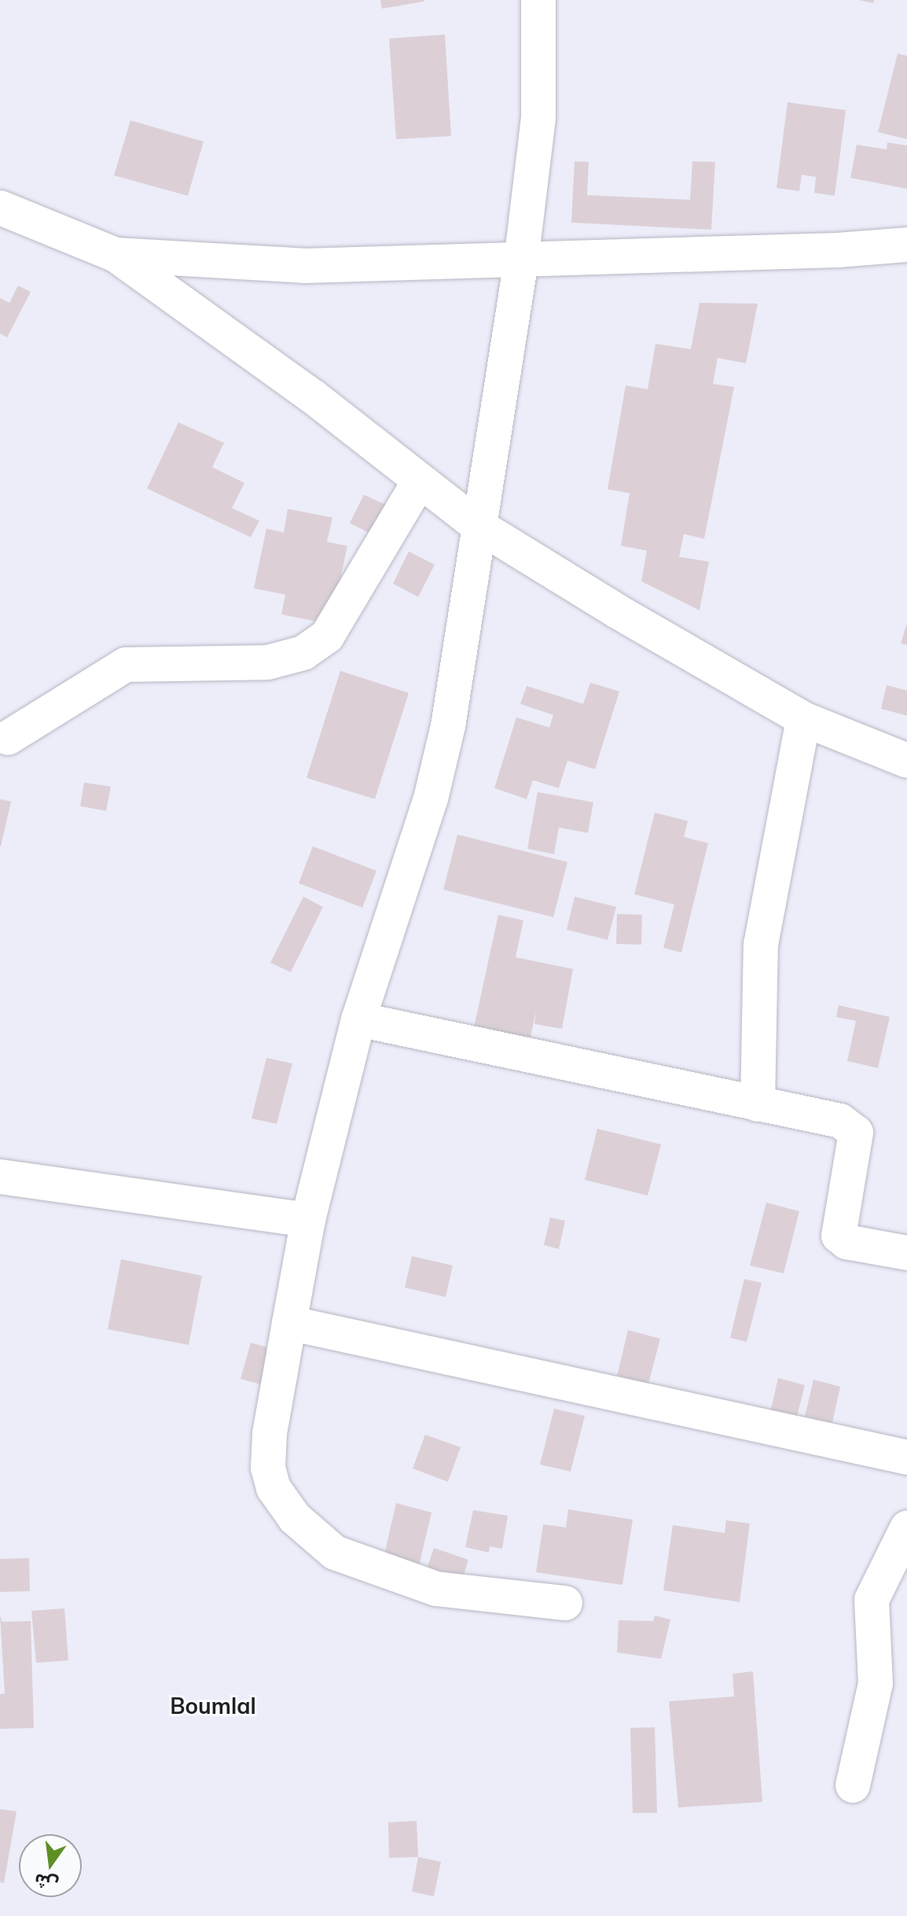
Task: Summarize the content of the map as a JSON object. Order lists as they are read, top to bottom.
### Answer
{
  "districts": ["Boumlal"],
  "north": "bottom"
}
